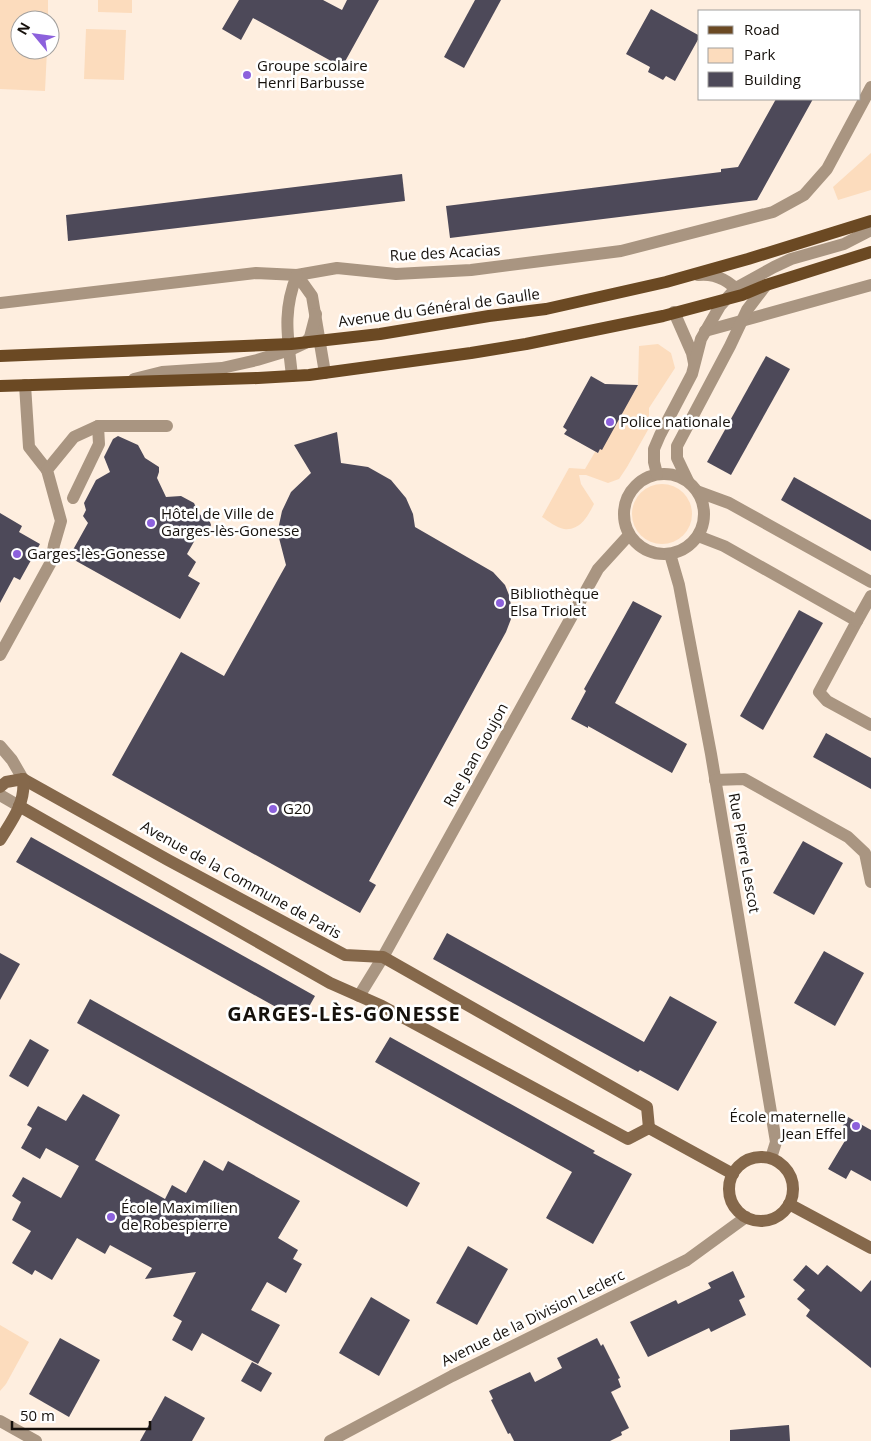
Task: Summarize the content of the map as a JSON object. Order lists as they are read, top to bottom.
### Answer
{
  "streets": {
    "main road": ["Avenue du Général de Gaulle"],
    "street": [
      "Rue des Acacias",
      "Rue Jean Goujon",
      "Rue Pierre Lescot",
      "Avenue de la Commune de Paris",
      "Avenue de la Division Leclerc"
    ]
  },
  "crossings": [
    ["Rue Jean Goujon", "Rue Pierre Lescot"],
    ["Rue Jean Goujon", "Avenue de la Commune de Paris"],
    ["Rue Pierre Lescot", "Avenue de la Division Leclerc"]
  ],
  "districts": ["GARGES-LÈS-GONESSE"],
  "places": [
    "Groupe scolaire Henri Barbusse",
    "Police nationale",
    "Hôtel de Ville de Garges-lès-Gonesse",
    "Garges-lès-Gonesse",
    "Bibliothèque Elsa Triolet",
    "G20",
    "École maternelle Jean Effel",
    "École Maximilien de Robespierre"
  ],
  "legend": ["Road", "Park", "Building"],
  "scale_bar": "50 m",
  "north": "top left"
}
